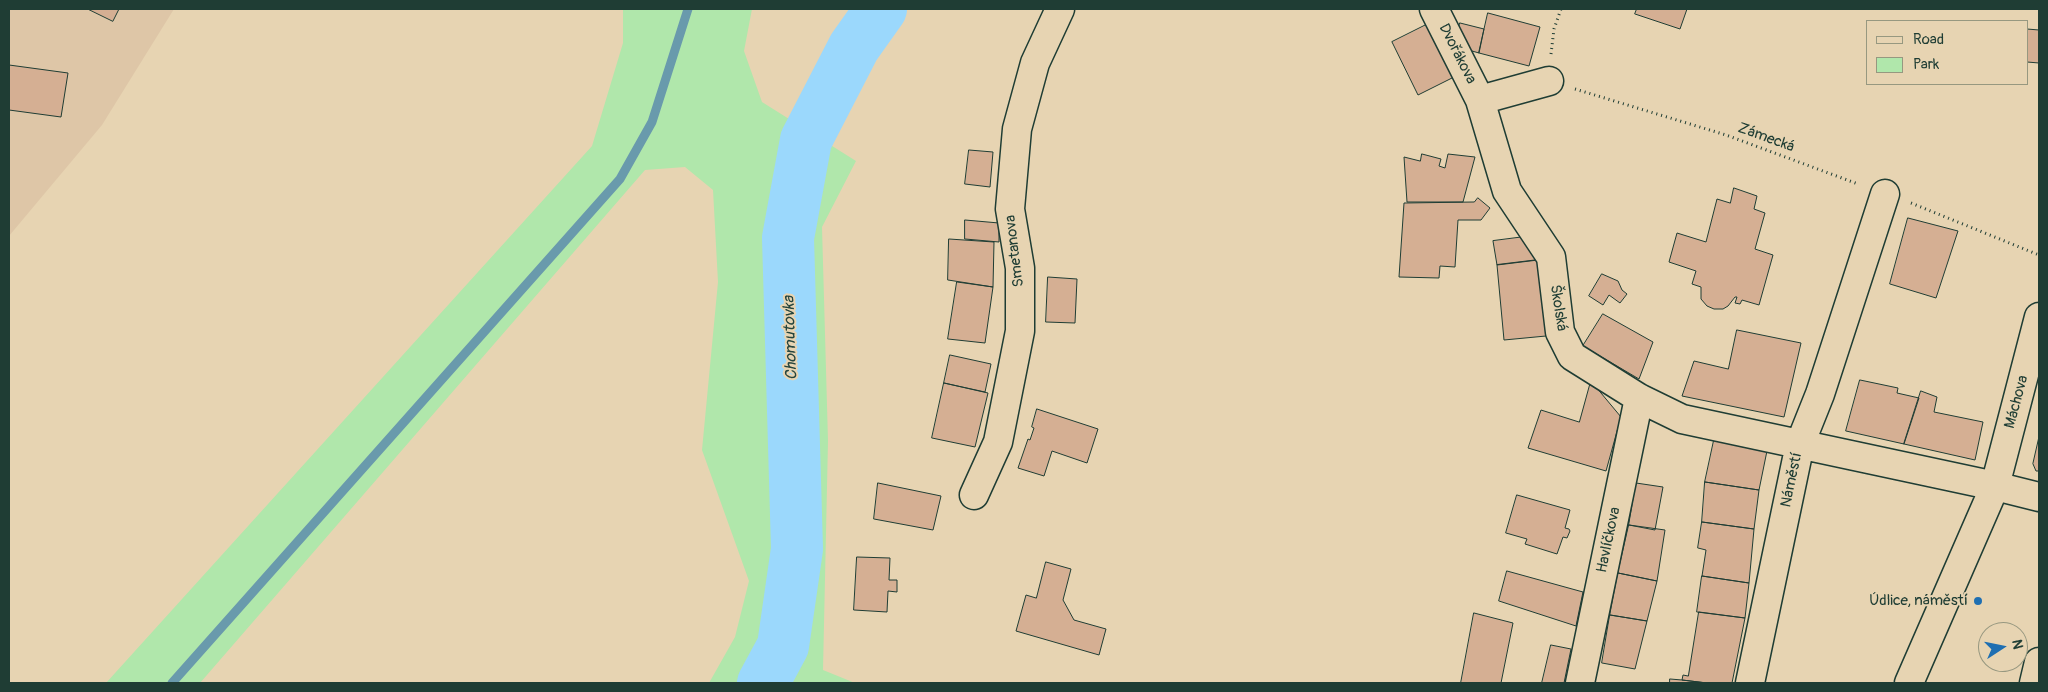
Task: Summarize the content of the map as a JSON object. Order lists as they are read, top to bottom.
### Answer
{
  "streets": {
    "street": [
      "Dvořákova",
      "Smetanova",
      "Školská",
      "Máchova",
      "Náměstí",
      "Havlíčkova"
    ],
    "path": ["Zámecká"]
  },
  "crossings": [
    ["Dvořákova", "Školská"],
    ["Školská", "Náměstí"],
    ["Školská", "Havlíčkova"],
    ["Máchova", "Náměstí"]
  ],
  "water": ["Chomutovka"],
  "places": ["Údlice, náměstí"],
  "legend": ["Road", "Park"],
  "north": "right"
}
